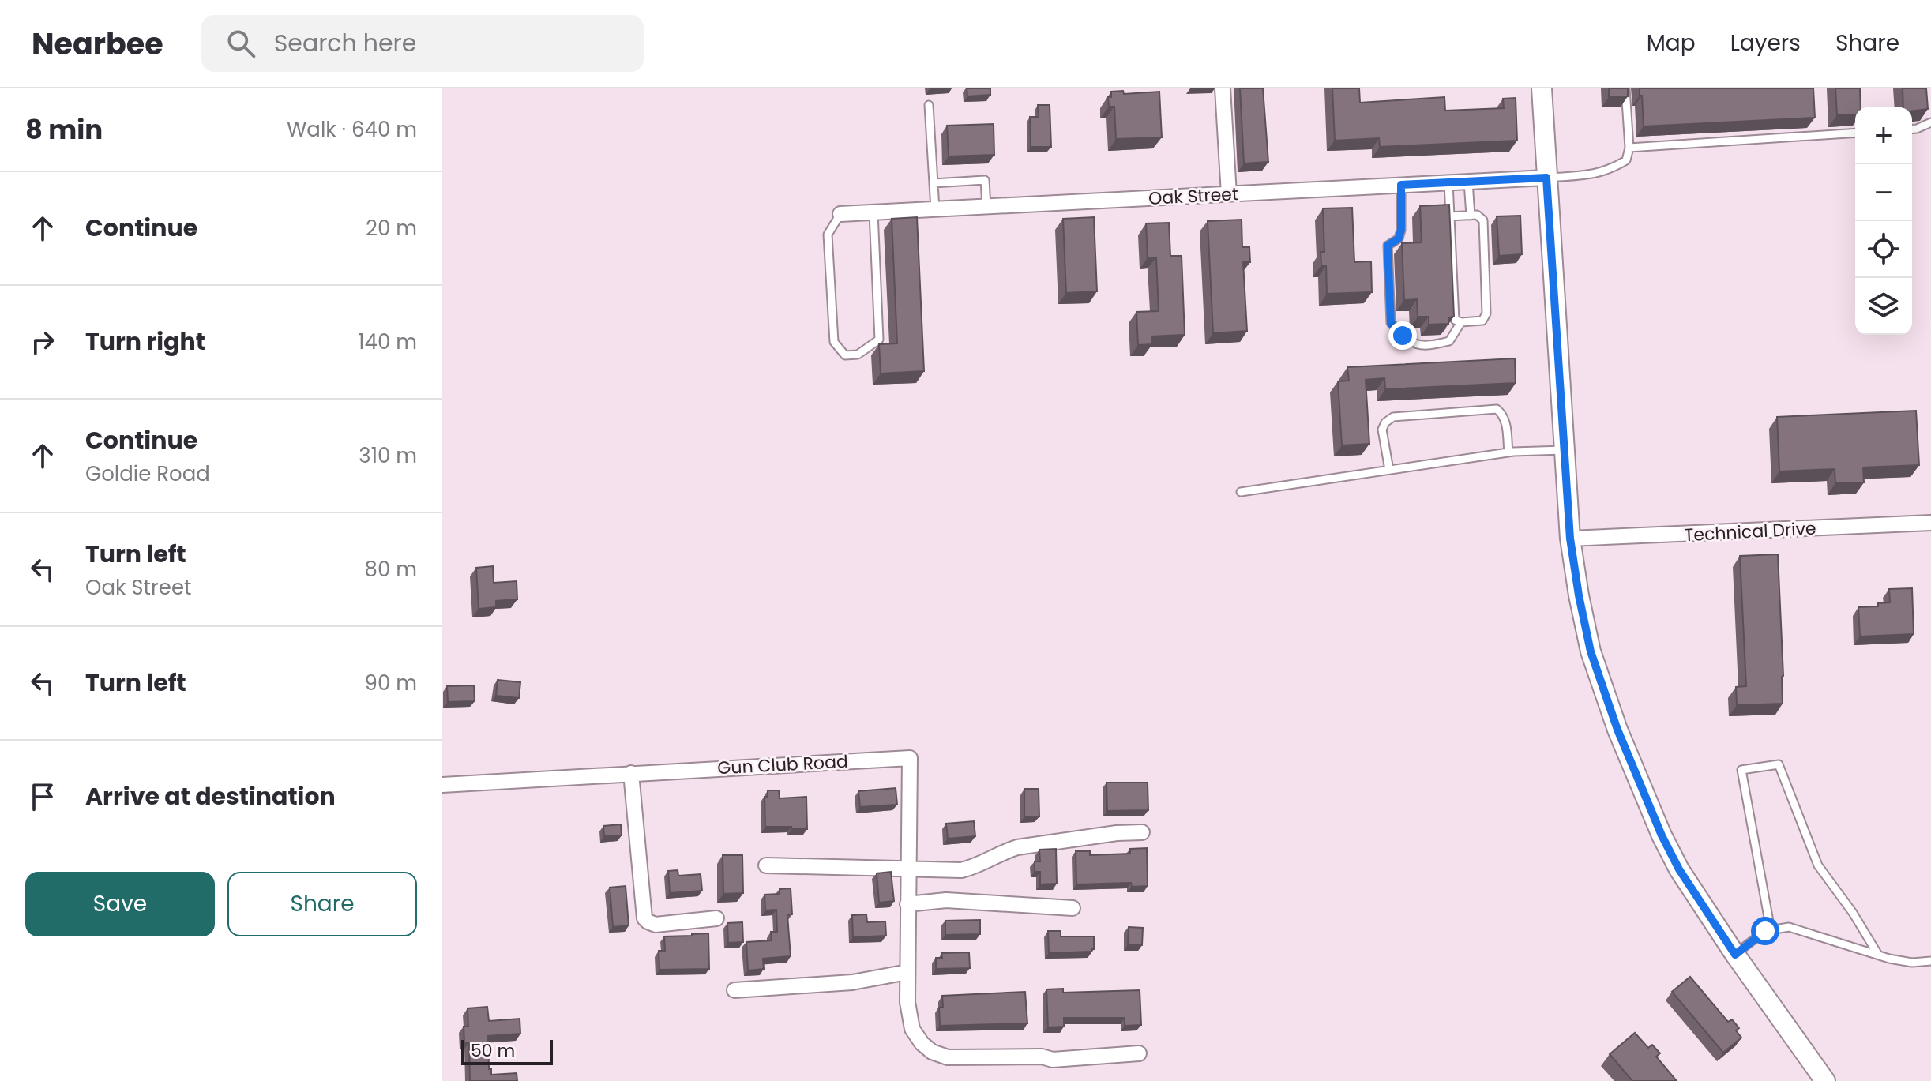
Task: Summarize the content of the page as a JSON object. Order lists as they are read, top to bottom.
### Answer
{
  "streets": {
    "street": ["Oak Street", "Technical Drive", "Gun Club Road"]
  },
  "scale_bar": "50 m",
  "page": {
    "header": "Nearbee",
    "search": "Search here",
    "nav": ["Map", "Layers", "Share"],
    "heading": ["8 min", "Walk · 640 m"],
    "map_buttons": ["+", "−"],
    "list": [
      ["Continue", "20 m"],
      ["Turn right", "140 m"],
      ["Continue", "Goldie Road", "310 m"],
      ["Turn left", "Oak Street", "80 m"],
      ["Turn left", "90 m"],
      "Arrive at destination"
    ],
    "buttons": ["Save", "Share"],
    "scale": "50 m"
  }
}
